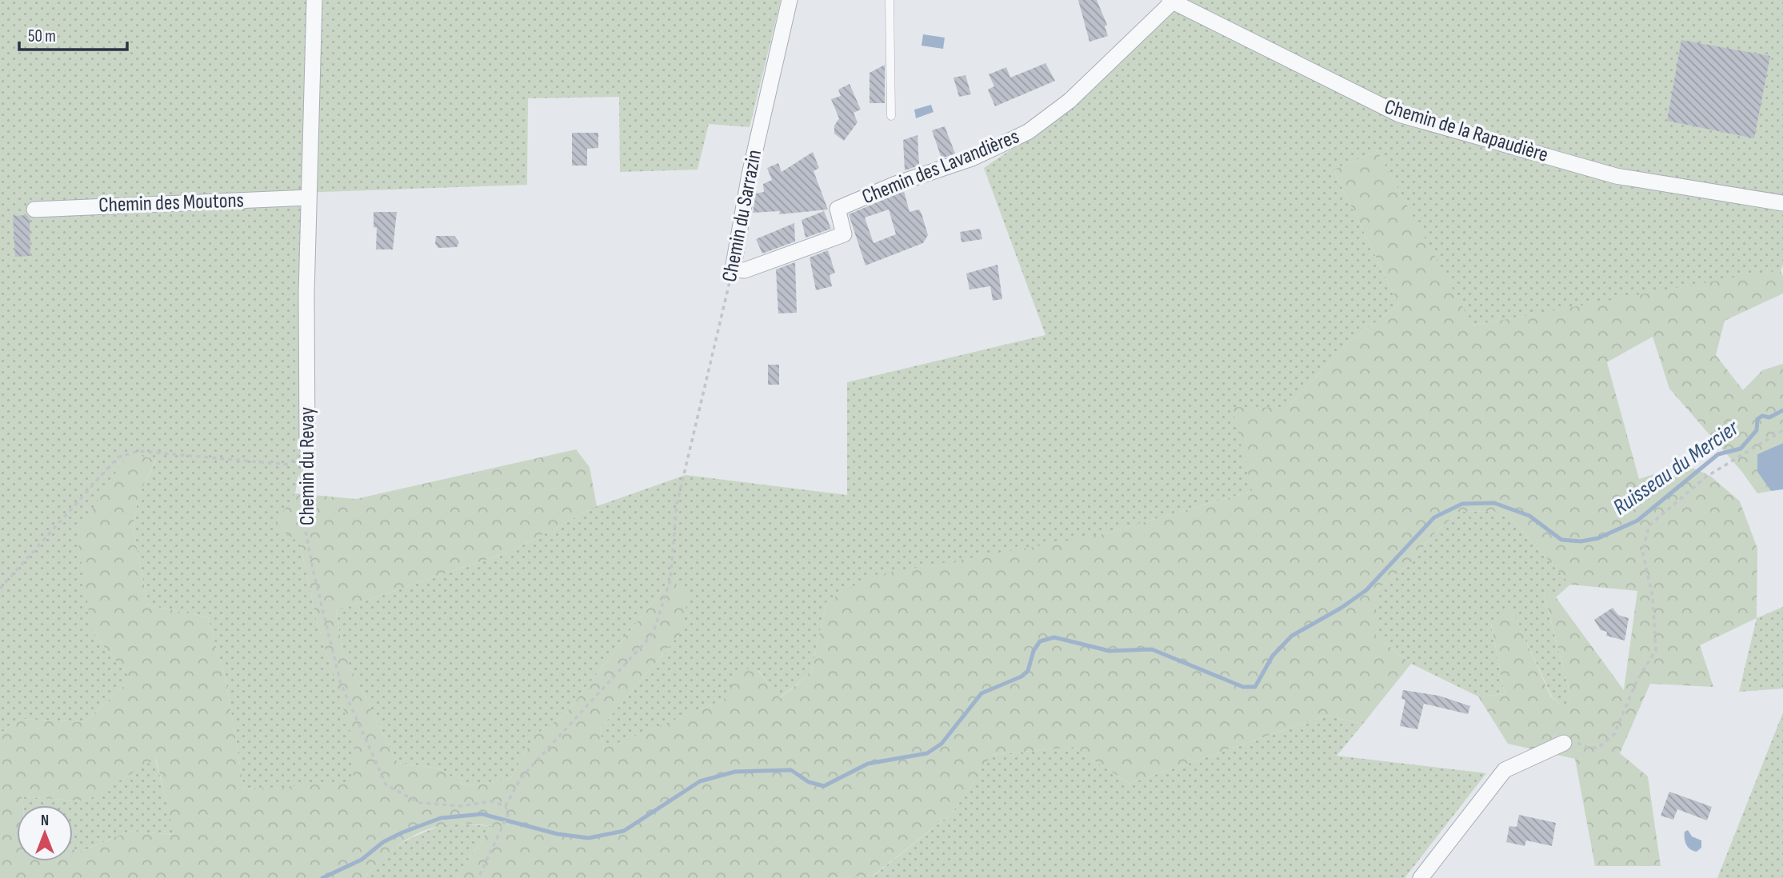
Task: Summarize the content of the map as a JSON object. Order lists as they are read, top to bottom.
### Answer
{
  "streets": {
    "street": [
      "Chemin de la Rapaudière",
      "Chemin des Lavandières",
      "Chemin des Moutons",
      "Chemin du Sarrazin",
      "Chemin du Revay"
    ]
  },
  "crossings": [
    ["Chemin de la Rapaudière", "Chemin des Lavandières"],
    ["Chemin des Lavandières", "Chemin du Sarrazin"],
    ["Chemin des Moutons", "Chemin du Revay"],
    ["Chemin du Sarrazin", "Chemin du Revay"]
  ],
  "water": ["Ruisseau du Mercier"],
  "scale_bar": "50 m",
  "north": "top"
}
